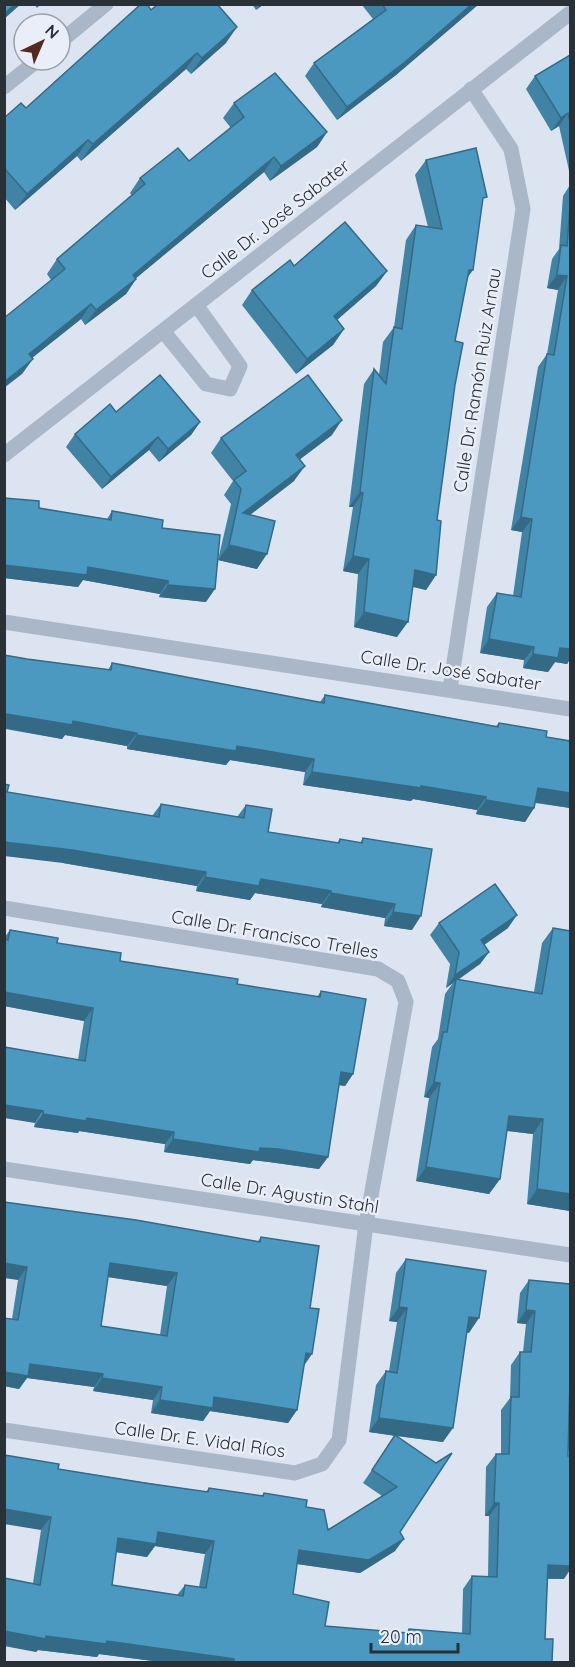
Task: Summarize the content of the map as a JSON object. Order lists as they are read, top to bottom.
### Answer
{
  "streets": {
    "street": [
      "Calle Dr. José Sabater",
      "Calle Dr. Ramón Ruiz Arnau",
      "Calle Dr. Francisco Trelles",
      "Calle Dr. Agustin Stahl",
      "Calle Dr. E. Vidal Ríos"
    ]
  },
  "crossings": [
    ["Calle Dr. José Sabater", "Calle Dr. Ramón Ruiz Arnau"],
    ["Calle Dr. Francisco Trelles", "Calle Dr. Agustin Stahl"],
    ["Calle Dr. Francisco Trelles", "Calle Dr. E. Vidal Ríos"],
    ["Calle Dr. Agustin Stahl", "Calle Dr. E. Vidal Ríos"]
  ],
  "scale_bar": "20 m",
  "north": "top right"
}
